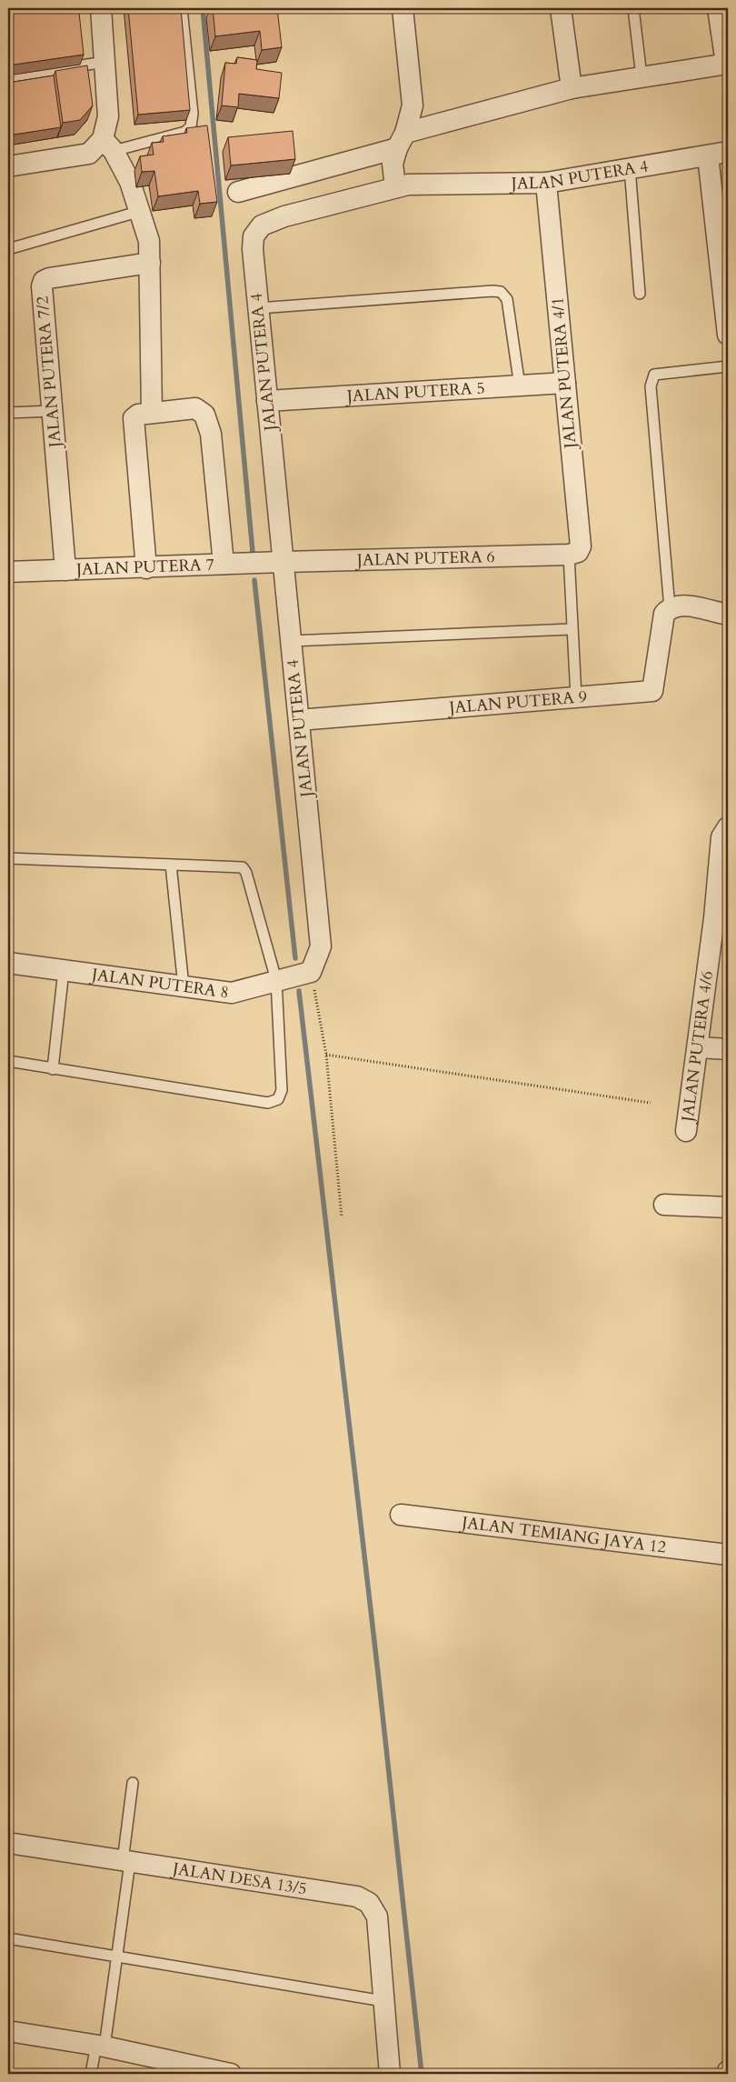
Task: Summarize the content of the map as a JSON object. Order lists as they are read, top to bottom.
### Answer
{
  "streets": {
    "street": [
      "JALAN PUTERA 4",
      "JALAN PUTERA 7/2",
      "JALAN PUTERA 4/1",
      "JALAN PUTERA 5",
      "JALAN PUTERA 6",
      "JALAN PUTERA 7",
      "JALAN PUTERA 9",
      "JALAN PUTERA 8",
      "JALAN PUTERA 4/6",
      "JALAN TEMIANG JAYA 12",
      "JALAN DESA 13/5"
    ]
  },
  "crossings": [
    ["JALAN PUTERA 4", "JALAN PUTERA 4/1"],
    ["JALAN PUTERA 4", "JALAN PUTERA 5"],
    ["JALAN PUTERA 4", "JALAN PUTERA 6"],
    ["JALAN PUTERA 4", "JALAN PUTERA 7"],
    ["JALAN PUTERA 4", "JALAN PUTERA 9"],
    ["JALAN PUTERA 4", "JALAN PUTERA 8"],
    ["JALAN PUTERA 7/2", "JALAN PUTERA 7"],
    ["JALAN PUTERA 4/1", "JALAN PUTERA 5"],
    ["JALAN PUTERA 4/1", "JALAN PUTERA 6"],
    ["JALAN PUTERA 6", "JALAN PUTERA 7"]
  ]
}
